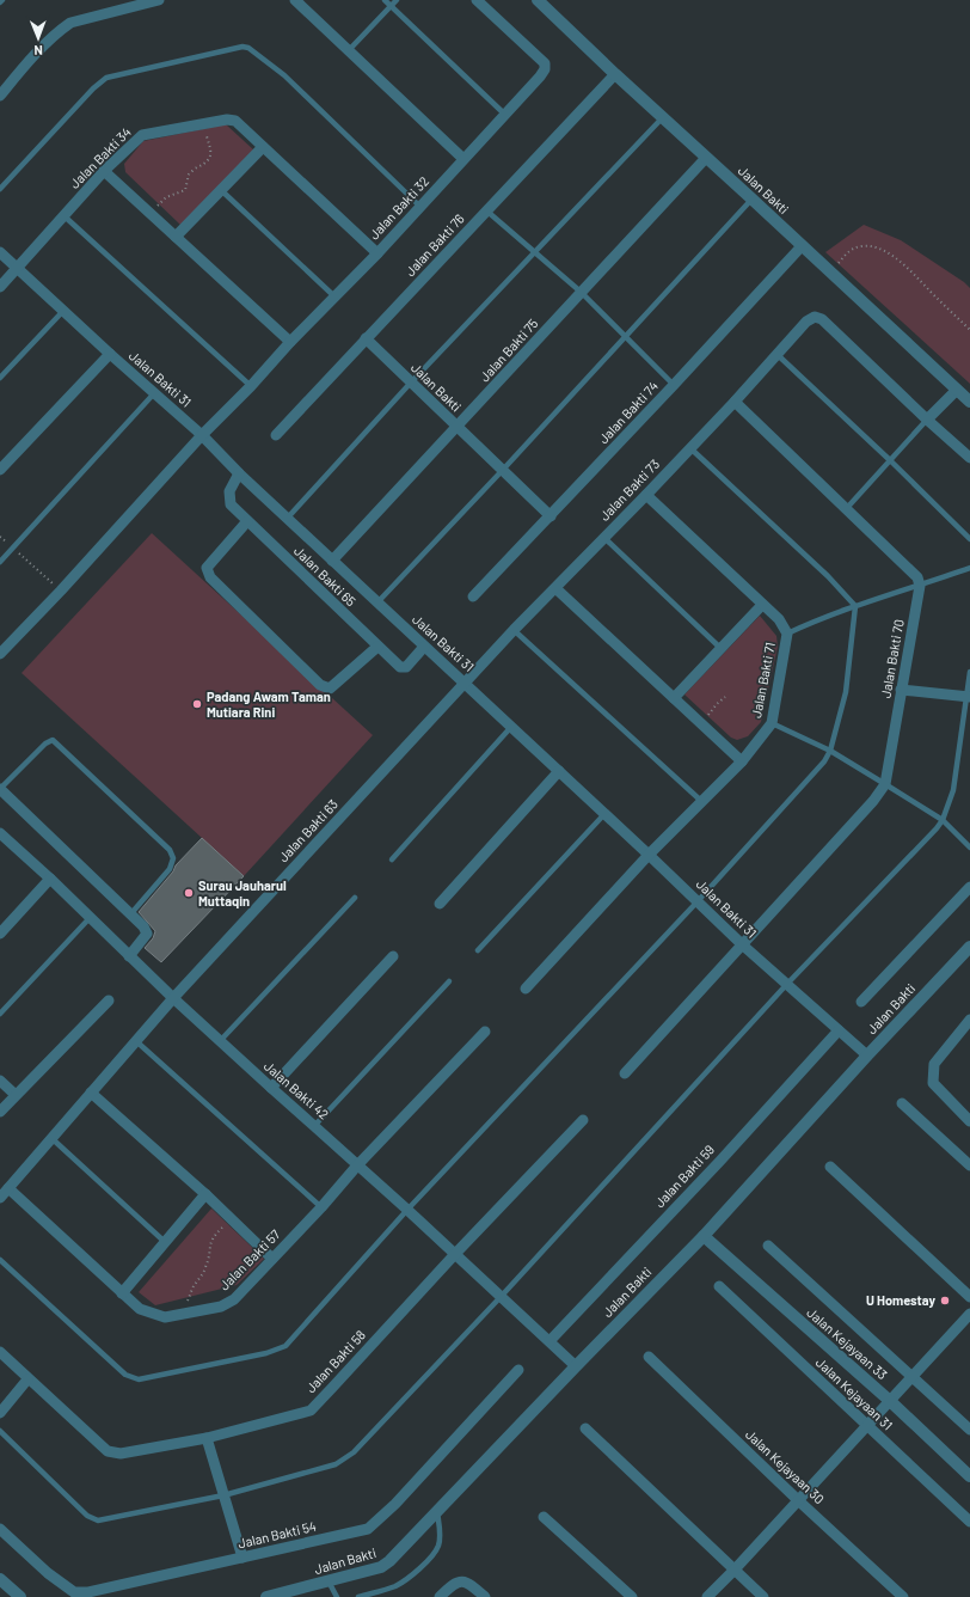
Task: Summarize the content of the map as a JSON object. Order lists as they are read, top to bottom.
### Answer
{
  "streets": {
    "street": [
      "Jalan Bakti 34",
      "Jalan Bakti",
      "Jalan Bakti 32",
      "Jalan Bakti 76",
      "Jalan Bakti 75",
      "Jalan Bakti 31",
      "Jalan Bakti 74",
      "Jalan Bakti 73",
      "Jalan Bakti 65",
      "Jalan Bakti 70",
      "Jalan Bakti 71",
      "Jalan Bakti 63",
      "Jalan Bakti 42",
      "Jalan Bakti 59",
      "Jalan Bakti 57",
      "Jalan Kejayaan 33",
      "Jalan Bakti 58",
      "Jalan Kejayaan 31",
      "Jalan Kejayaan 30",
      "Jalan Bakti 54"
    ]
  },
  "crossings": [
    ["Jalan Bakti 34", "Jalan Bakti 32"],
    ["Jalan Bakti 34", "Jalan Bakti 31"],
    ["Jalan Bakti", "Jalan Bakti 76"],
    ["Jalan Bakti", "Jalan Bakti 75"],
    ["Jalan Bakti", "Jalan Bakti 31"],
    ["Jalan Bakti", "Jalan Bakti 74"],
    ["Jalan Bakti", "Jalan Bakti 42"],
    ["Jalan Bakti", "Jalan Kejayaan 33"],
    ["Jalan Bakti 32", "Jalan Bakti 31"],
    ["Jalan Bakti 75", "Jalan Bakti 31"],
    ["Jalan Bakti 31", "Jalan Bakti 73"],
    ["Jalan Bakti 31", "Jalan Bakti 65"],
    ["Jalan Bakti 31", "Jalan Bakti 70"],
    ["Jalan Bakti 31", "Jalan Bakti 71"],
    ["Jalan Bakti 31", "Jalan Bakti 63"],
    ["Jalan Bakti 31", "Jalan Bakti 59"],
    ["Jalan Bakti 73", "Jalan Bakti 71"],
    ["Jalan Bakti 73", "Jalan Bakti 63"],
    ["Jalan Bakti 63", "Jalan Bakti 42"],
    ["Jalan Bakti 63", "Jalan Bakti 57"],
    ["Jalan Bakti 42", "Jalan Bakti 59"],
    ["Jalan Bakti 42", "Jalan Bakti 57"],
    ["Jalan Bakti 42", "Jalan Bakti 58"]
  ],
  "places": ["Padang Awam Taman Mutiara Rini", "Surau Jauharul Muttaqin", "U Homestay"],
  "north": "bottom"
}
